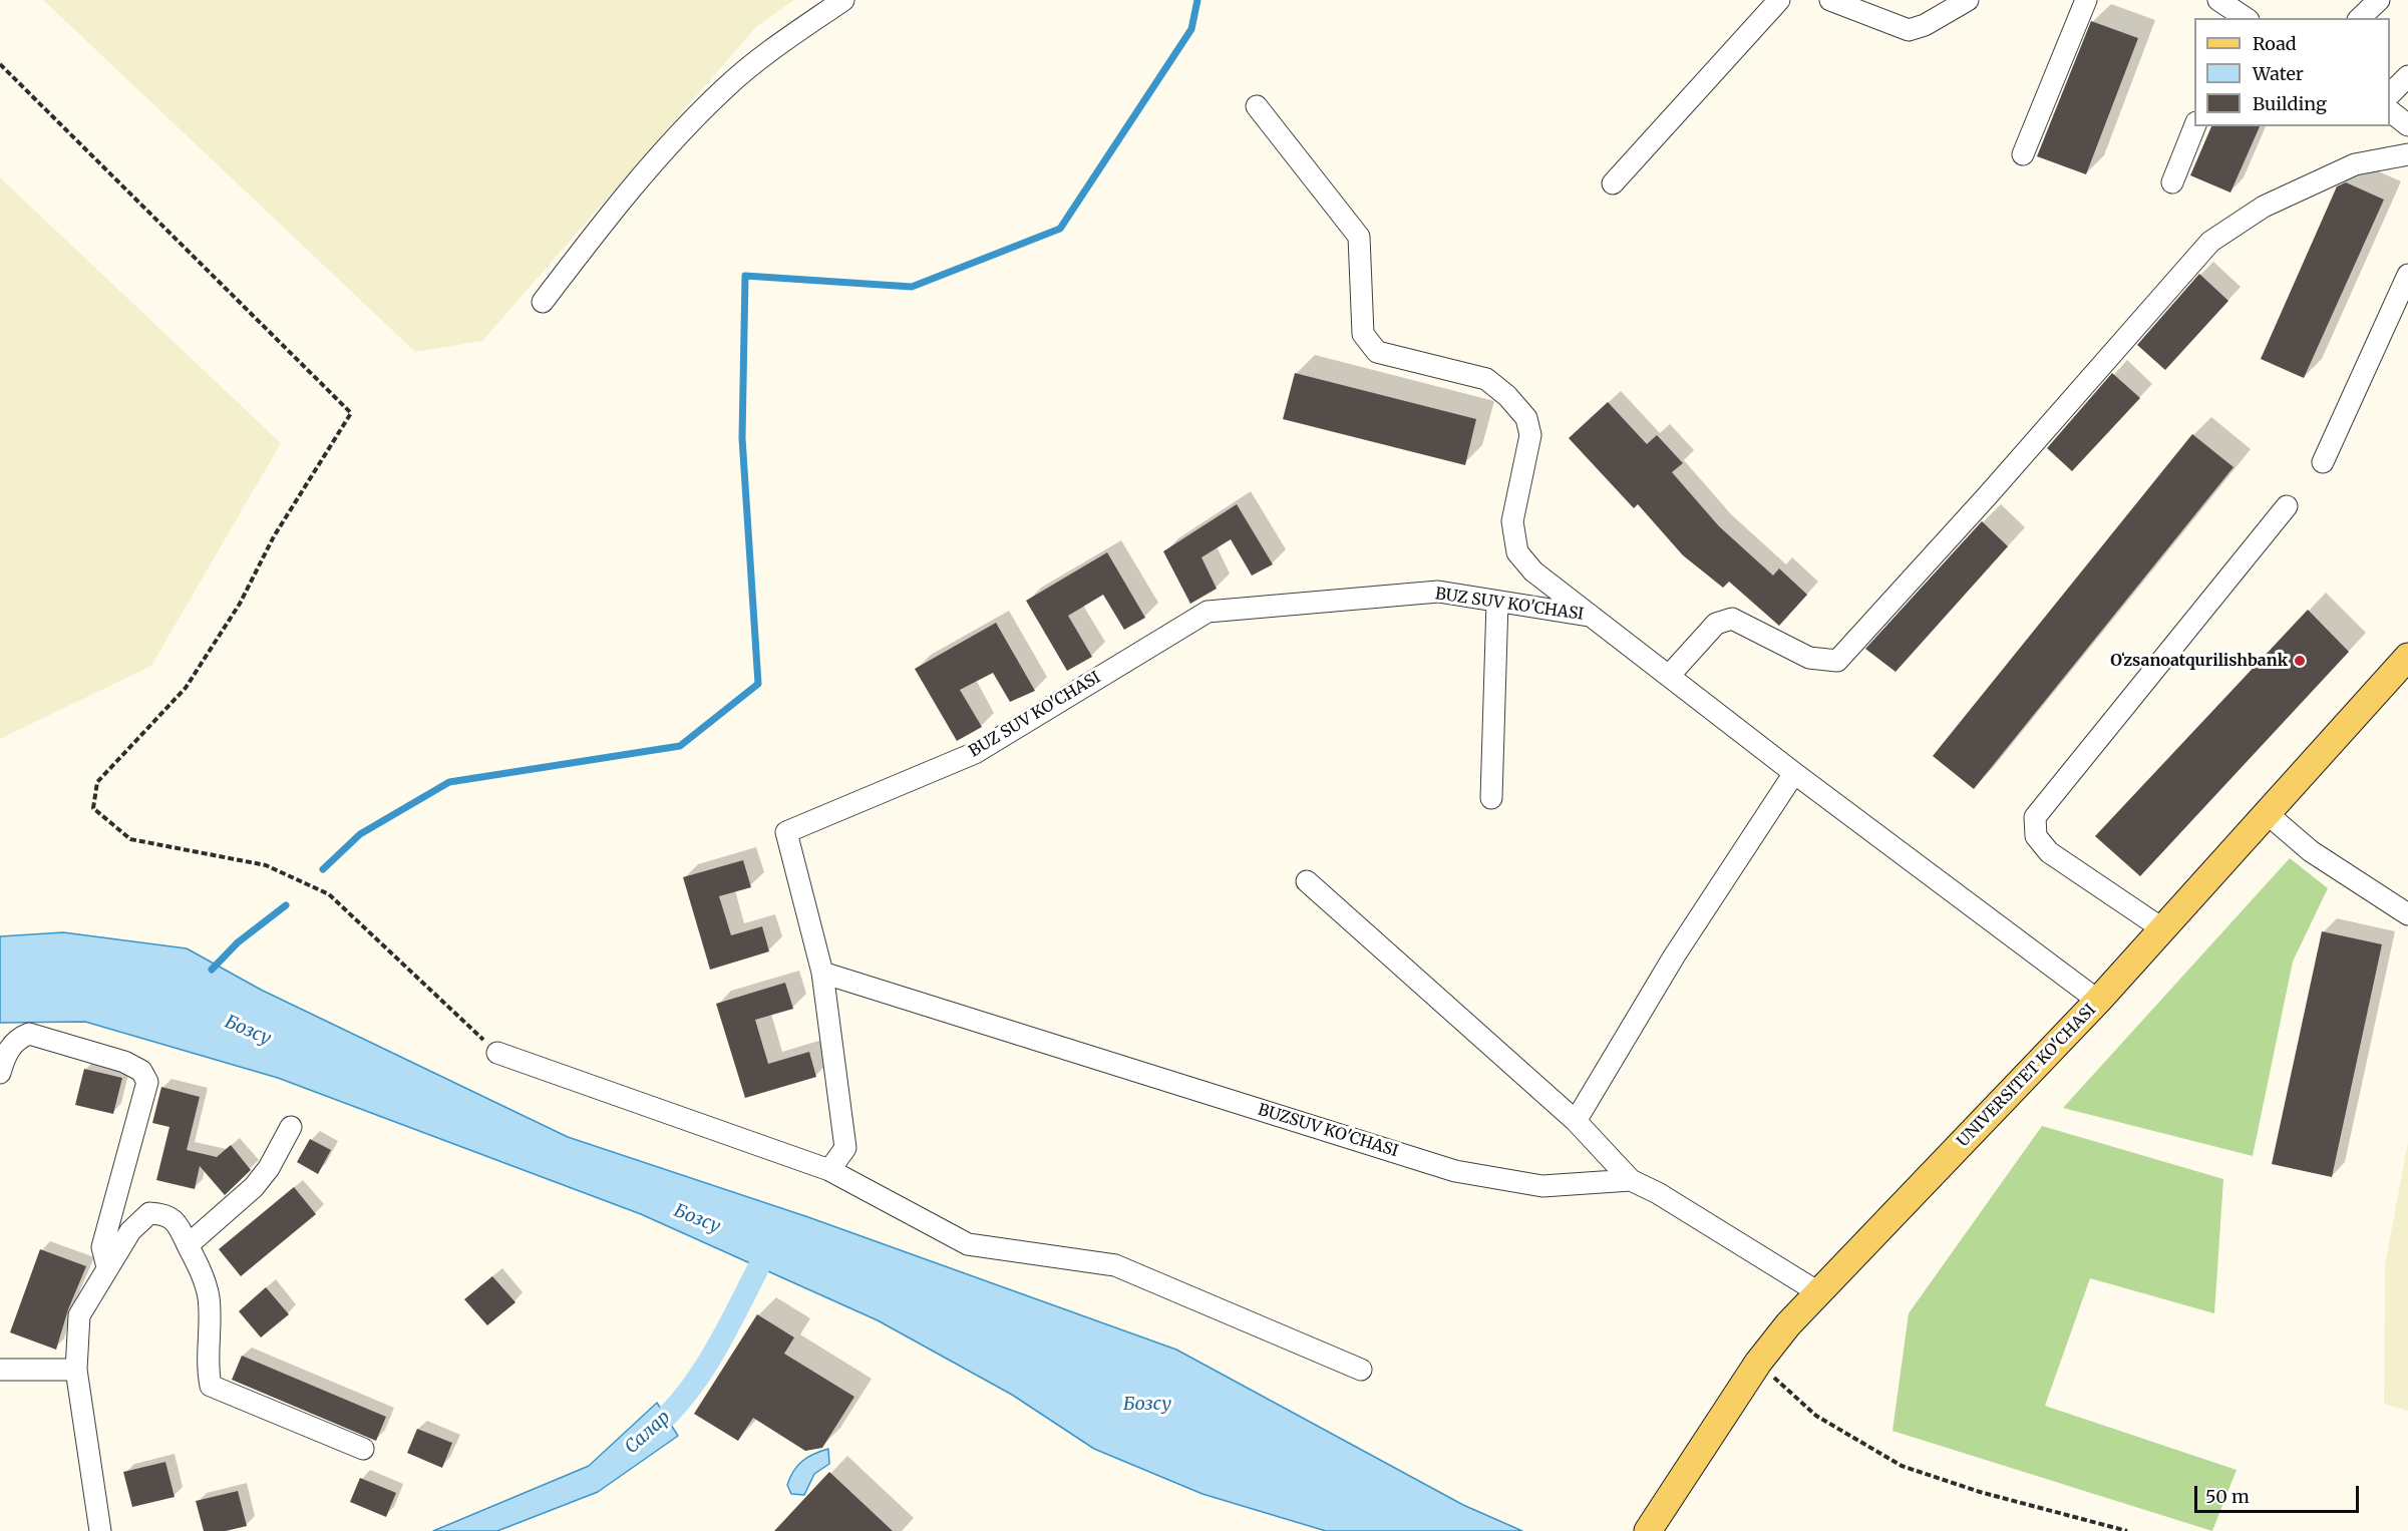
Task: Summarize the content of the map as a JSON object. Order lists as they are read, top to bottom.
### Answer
{
  "streets": {
    "main road": ["UNIVERSITET KO'CHASI"],
    "street": ["BUZ SUV KO'CHASI", "BUZSUV KO'CHASI"]
  },
  "crossings": [
    ["BUZ SUV KO'CHASI", "BUZSUV KO'CHASI"],
    ["UNIVERSITET KO'CHASI", "BUZSUV KO'CHASI"]
  ],
  "water": ["Бозсу", "Салар"],
  "places": ["Oʻzsanoatqurilishbank"],
  "legend": ["Road", "Water", "Building"],
  "scale_bar": "50 m"
}
